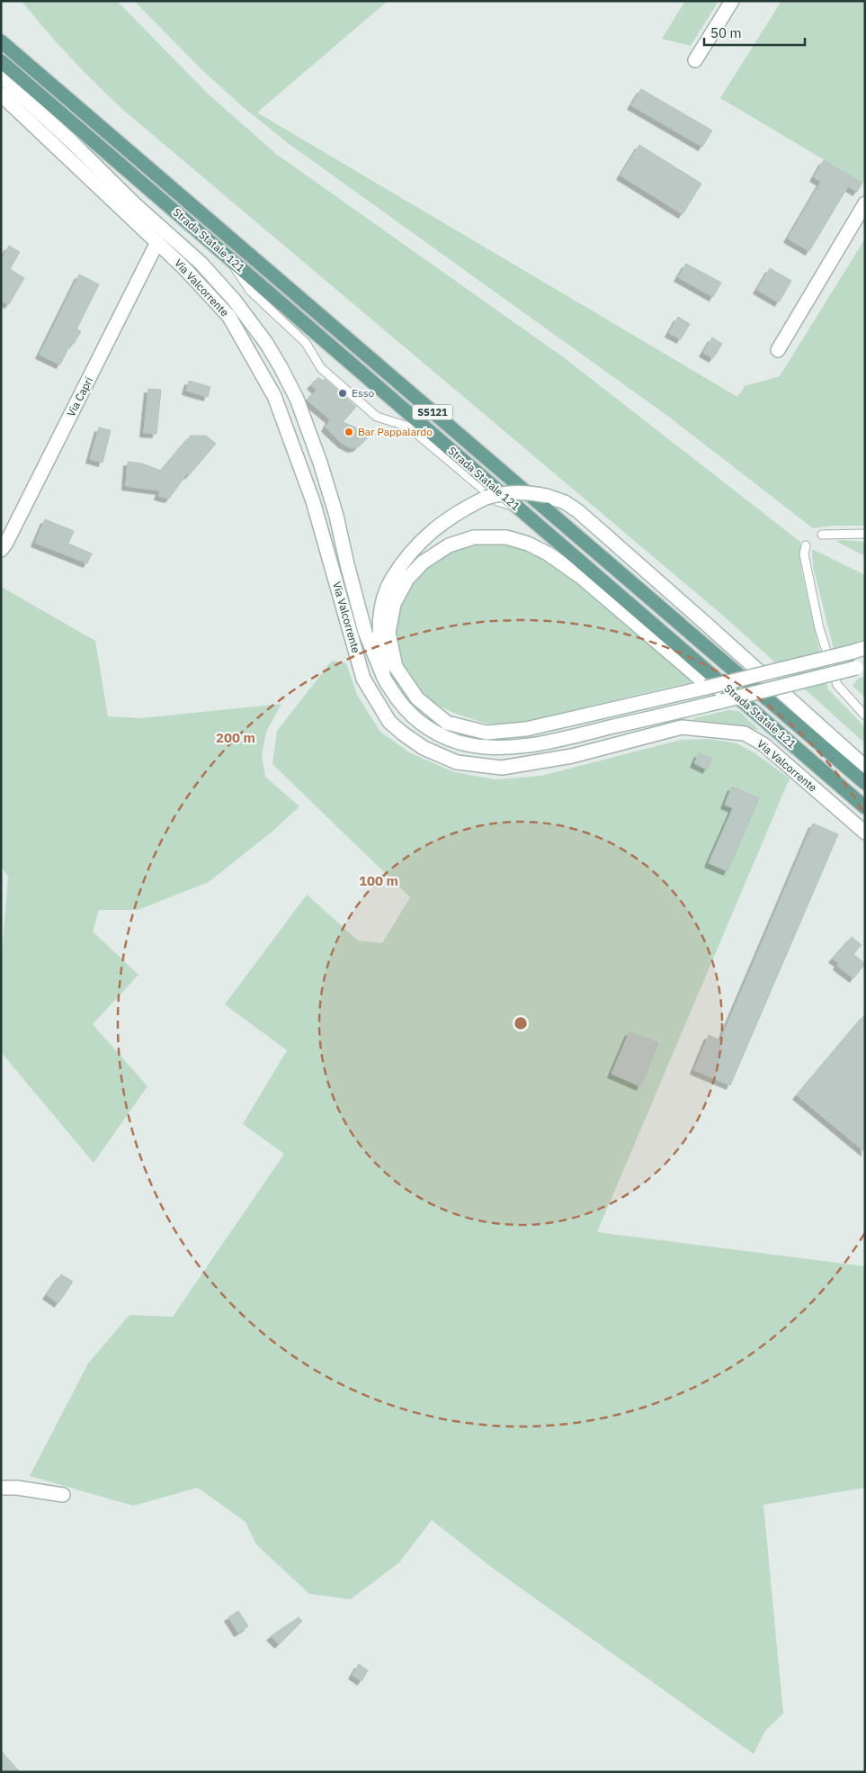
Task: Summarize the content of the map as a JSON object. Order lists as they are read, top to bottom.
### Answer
{
  "streets": {
    "main road": [
      "Strada Statale 121",
      "Via Valcorrente",
      "Via Capri",
      "SS121"
    ]
  },
  "crossings": [
    ["Via Valcorrente", "Via Capri"]
  ],
  "places": ["Esso", "Bar Pappalardo"],
  "scale_bar": "50 m",
  "rings": ["200 m", "100 m"]
}
